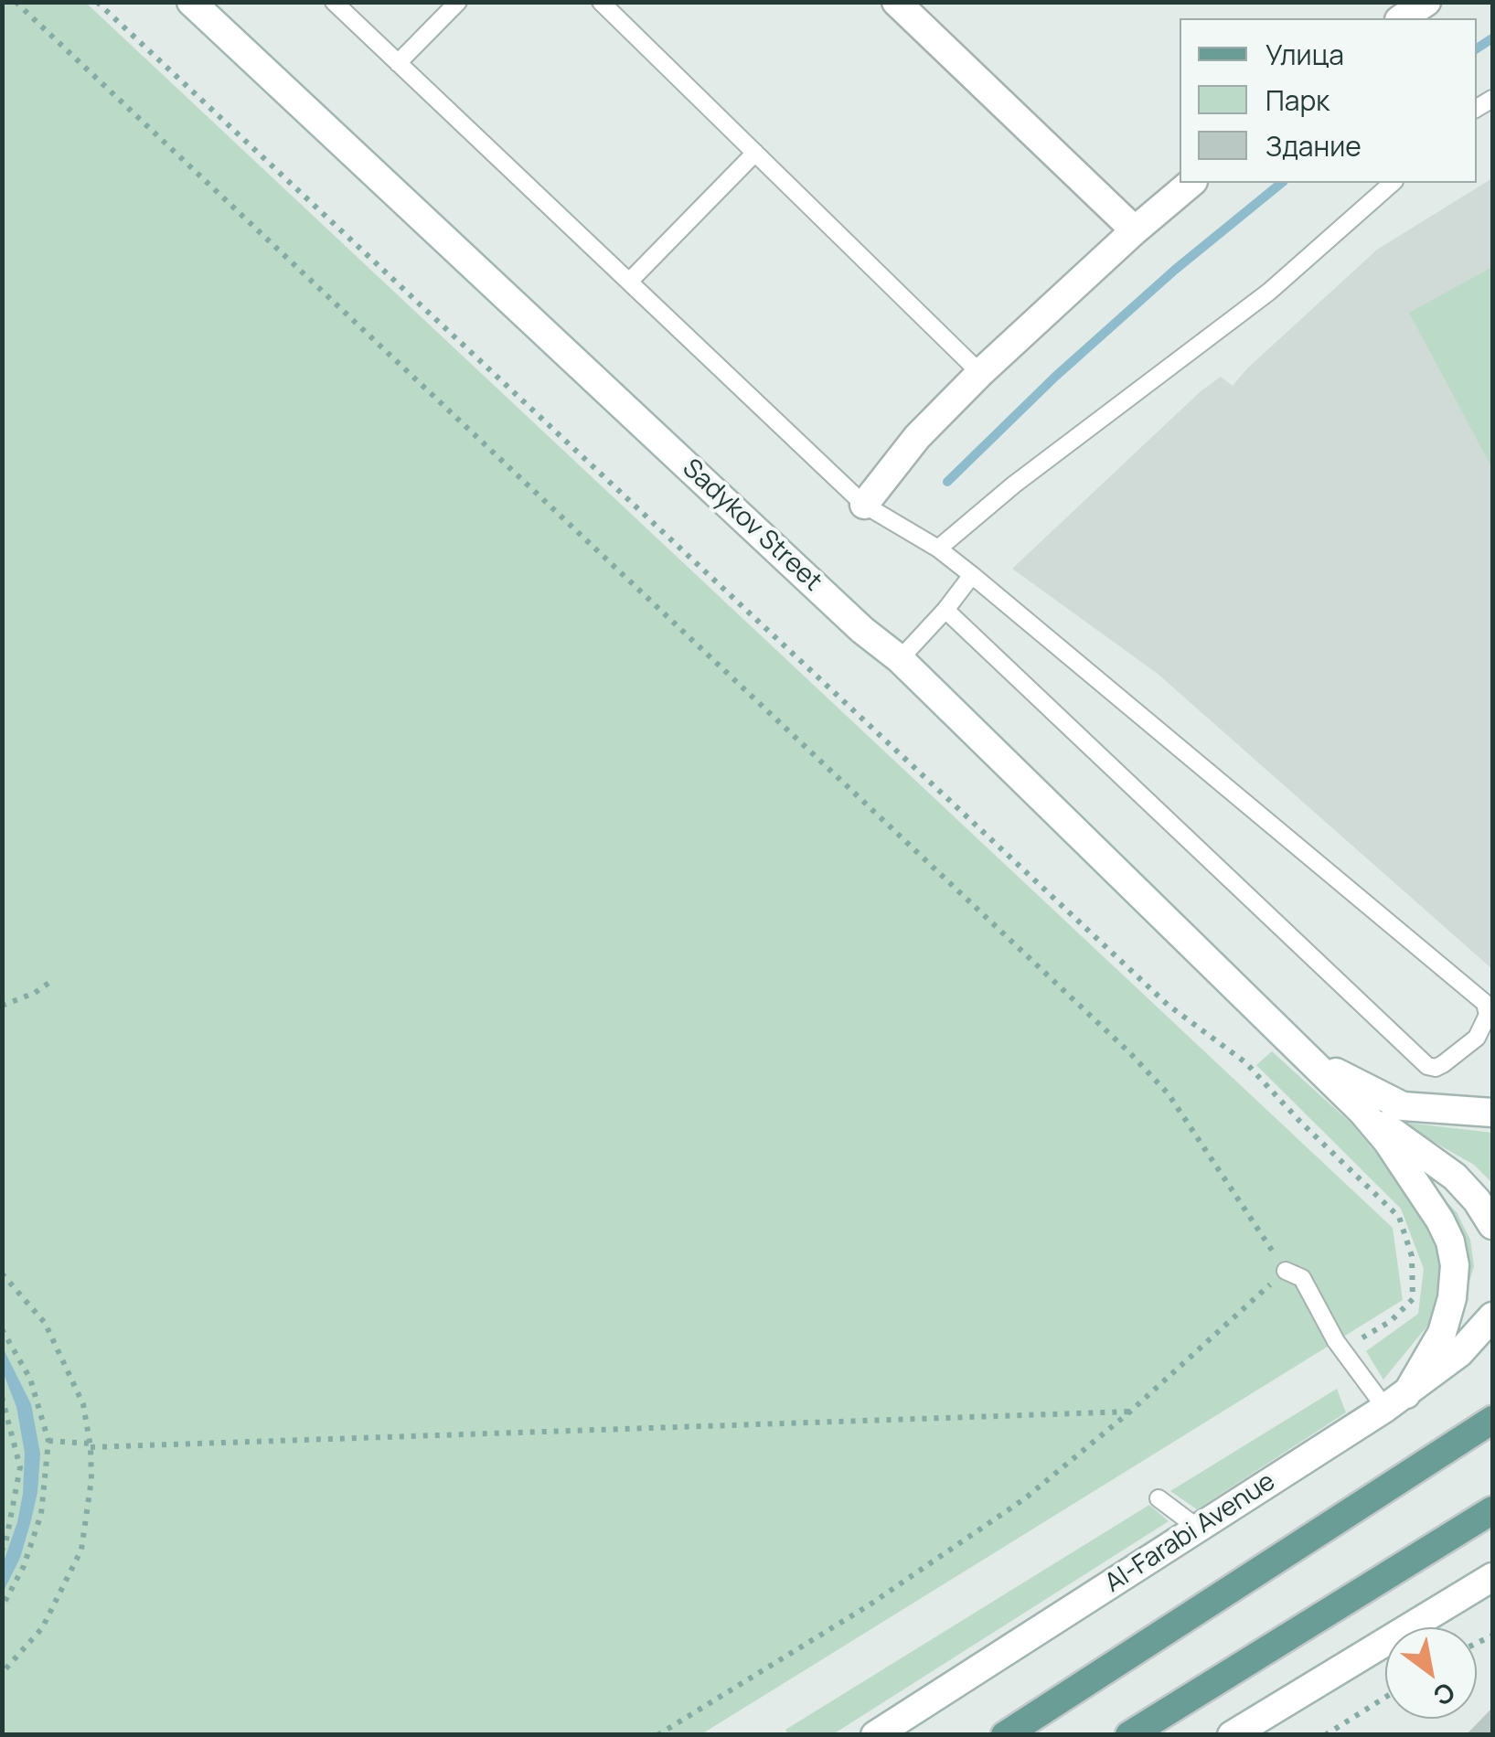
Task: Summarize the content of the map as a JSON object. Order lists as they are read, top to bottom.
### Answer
{
  "streets": {
    "street": ["Sadykov Street", "Al-Farabi Avenue"]
  },
  "legend": ["Улица", "Парк", "Здание"],
  "north": "bottom right"
}
